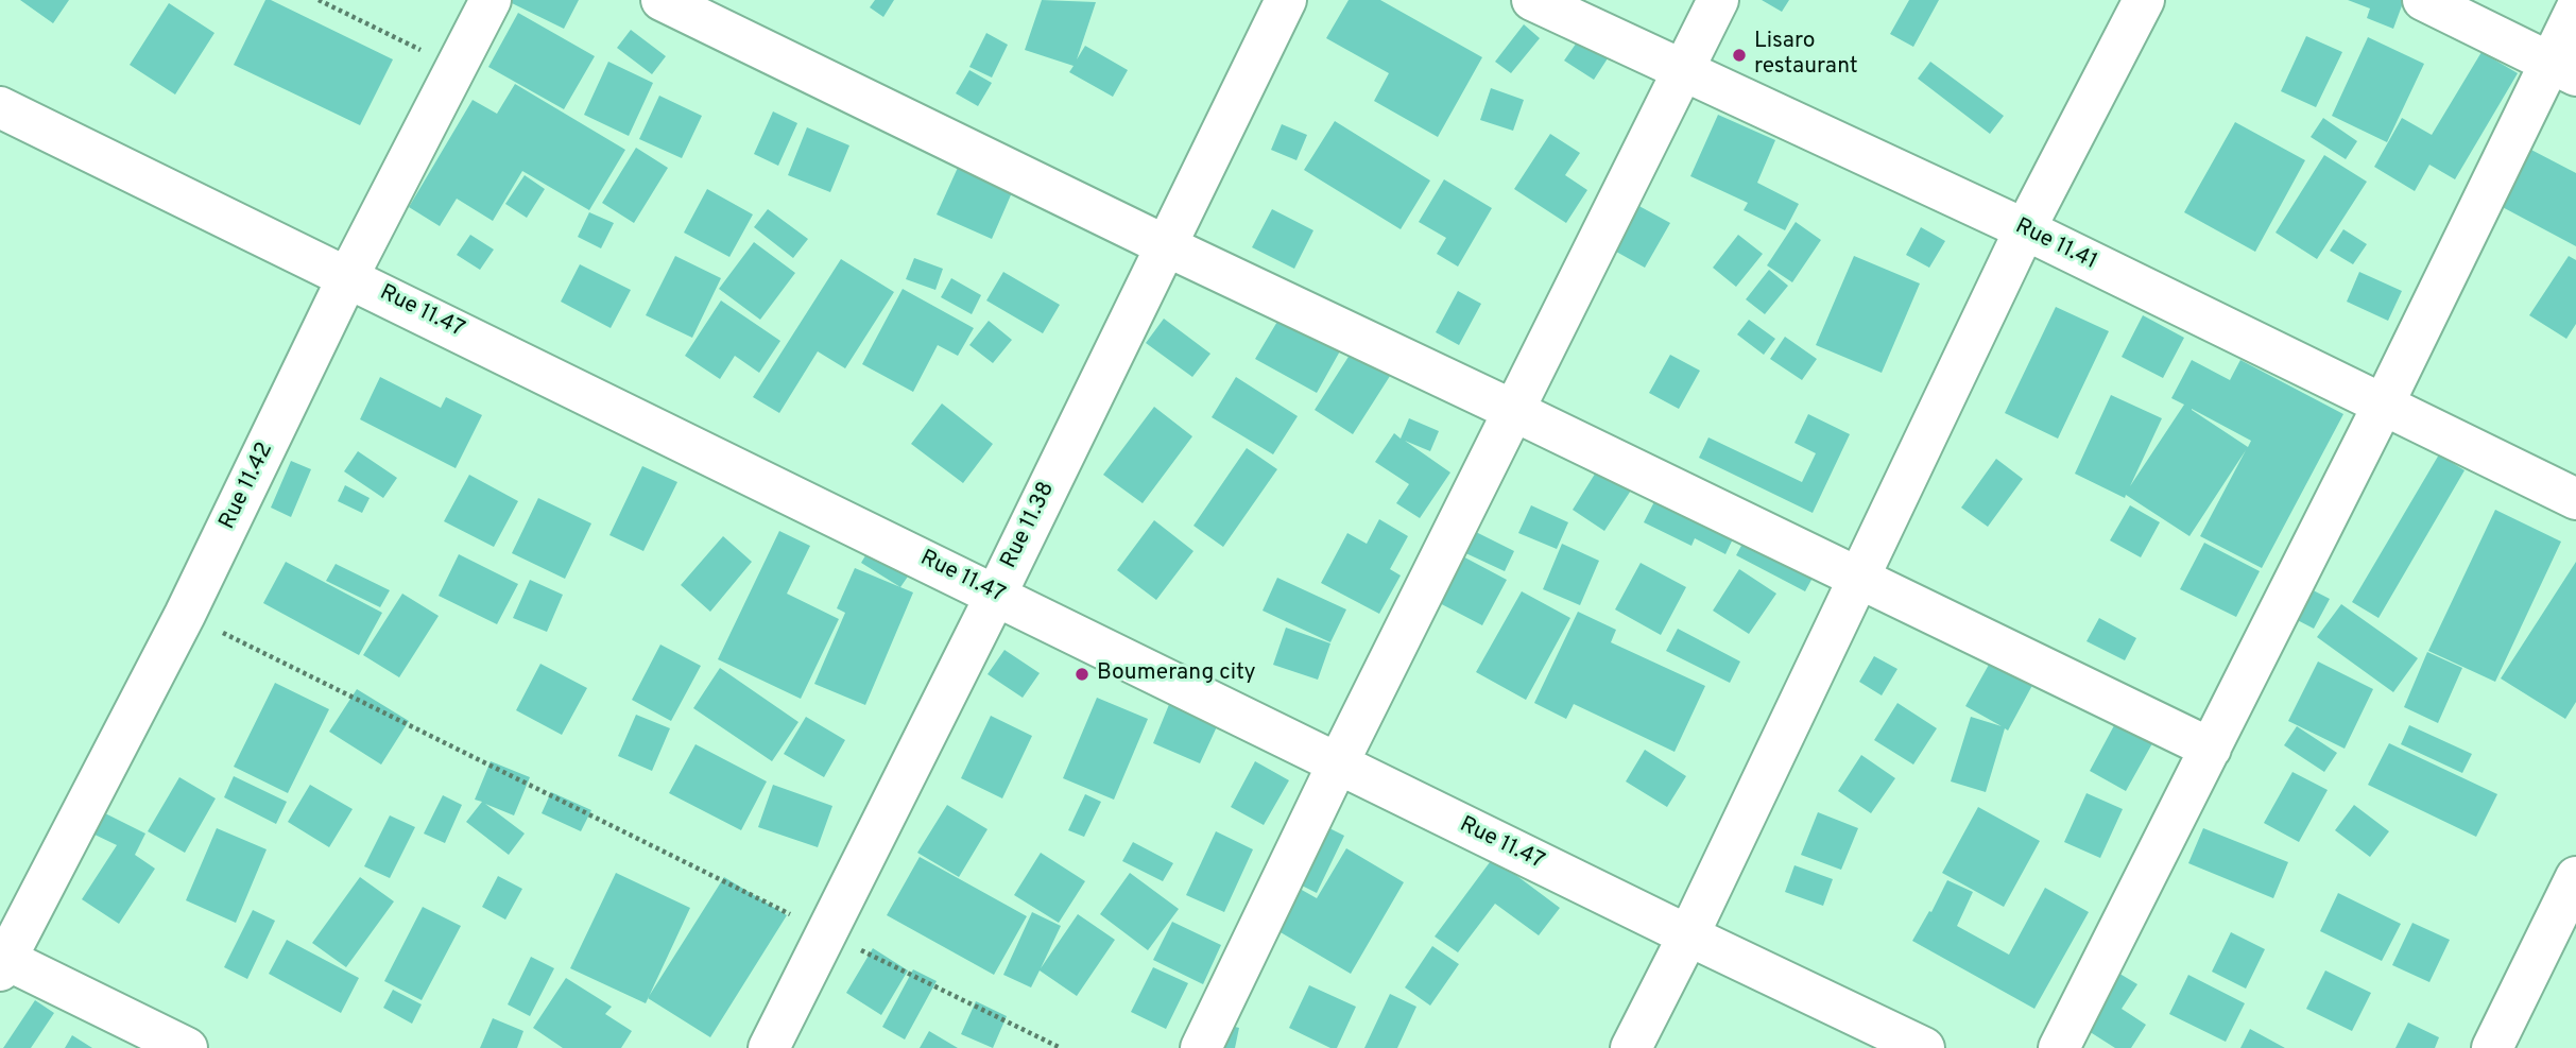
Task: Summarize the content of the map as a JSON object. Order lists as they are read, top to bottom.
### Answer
{
  "streets": {
    "street": [
      "Rue 11.41",
      "Rue 11.47",
      "Rue 11.42",
      "Rue 11.38"
    ]
  },
  "crossings": [
    ["Rue 11.47", "Rue 11.42"],
    ["Rue 11.47", "Rue 11.38"]
  ],
  "places": ["Lisaro restaurant", "Boumerang city"]
}
